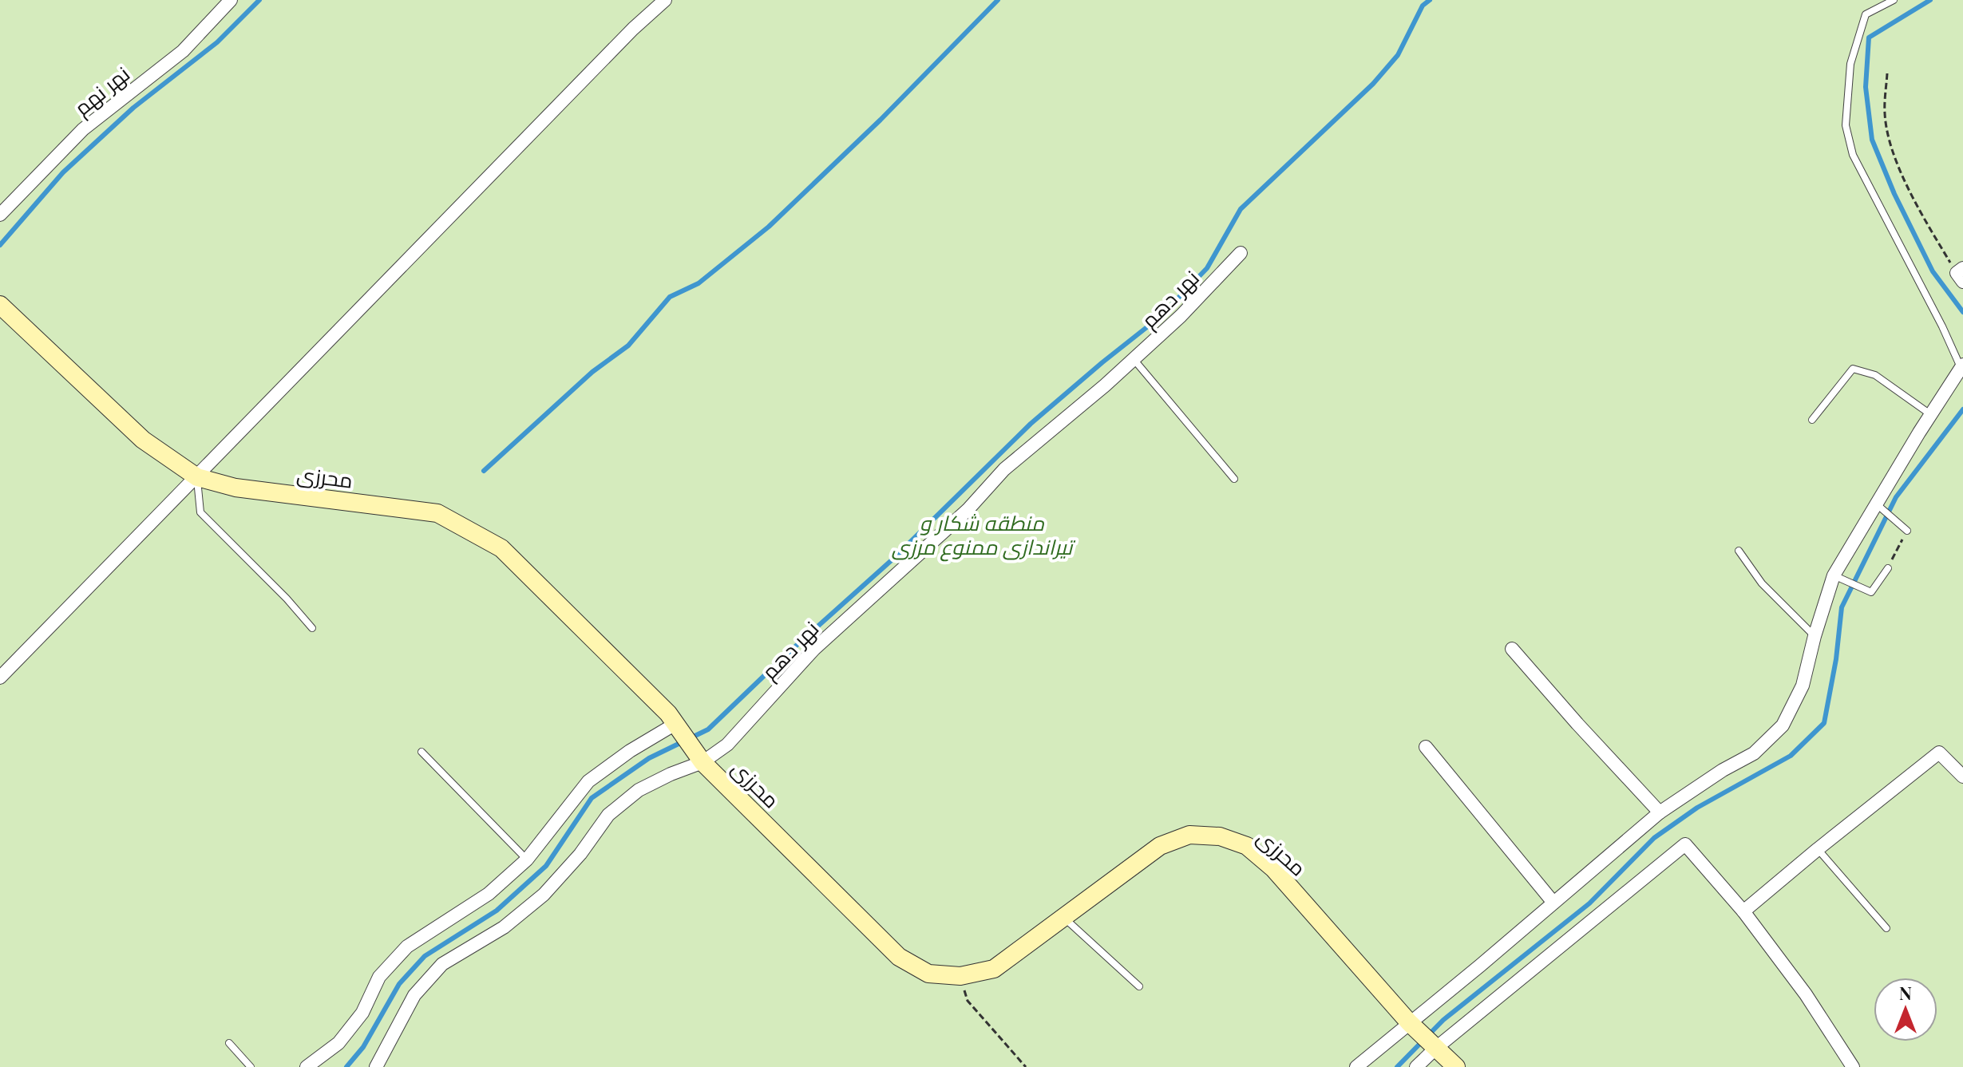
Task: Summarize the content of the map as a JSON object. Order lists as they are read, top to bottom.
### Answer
{
  "streets": {
    "street": ["نهر نهم", "نهر دهم", "محرزی"]
  },
  "crossings": [
    ["نهر دهم", "محرزی"]
  ],
  "parks": ["منطقه شکار و تیراندازی ممنوع مرزی"],
  "north": "top"
}
